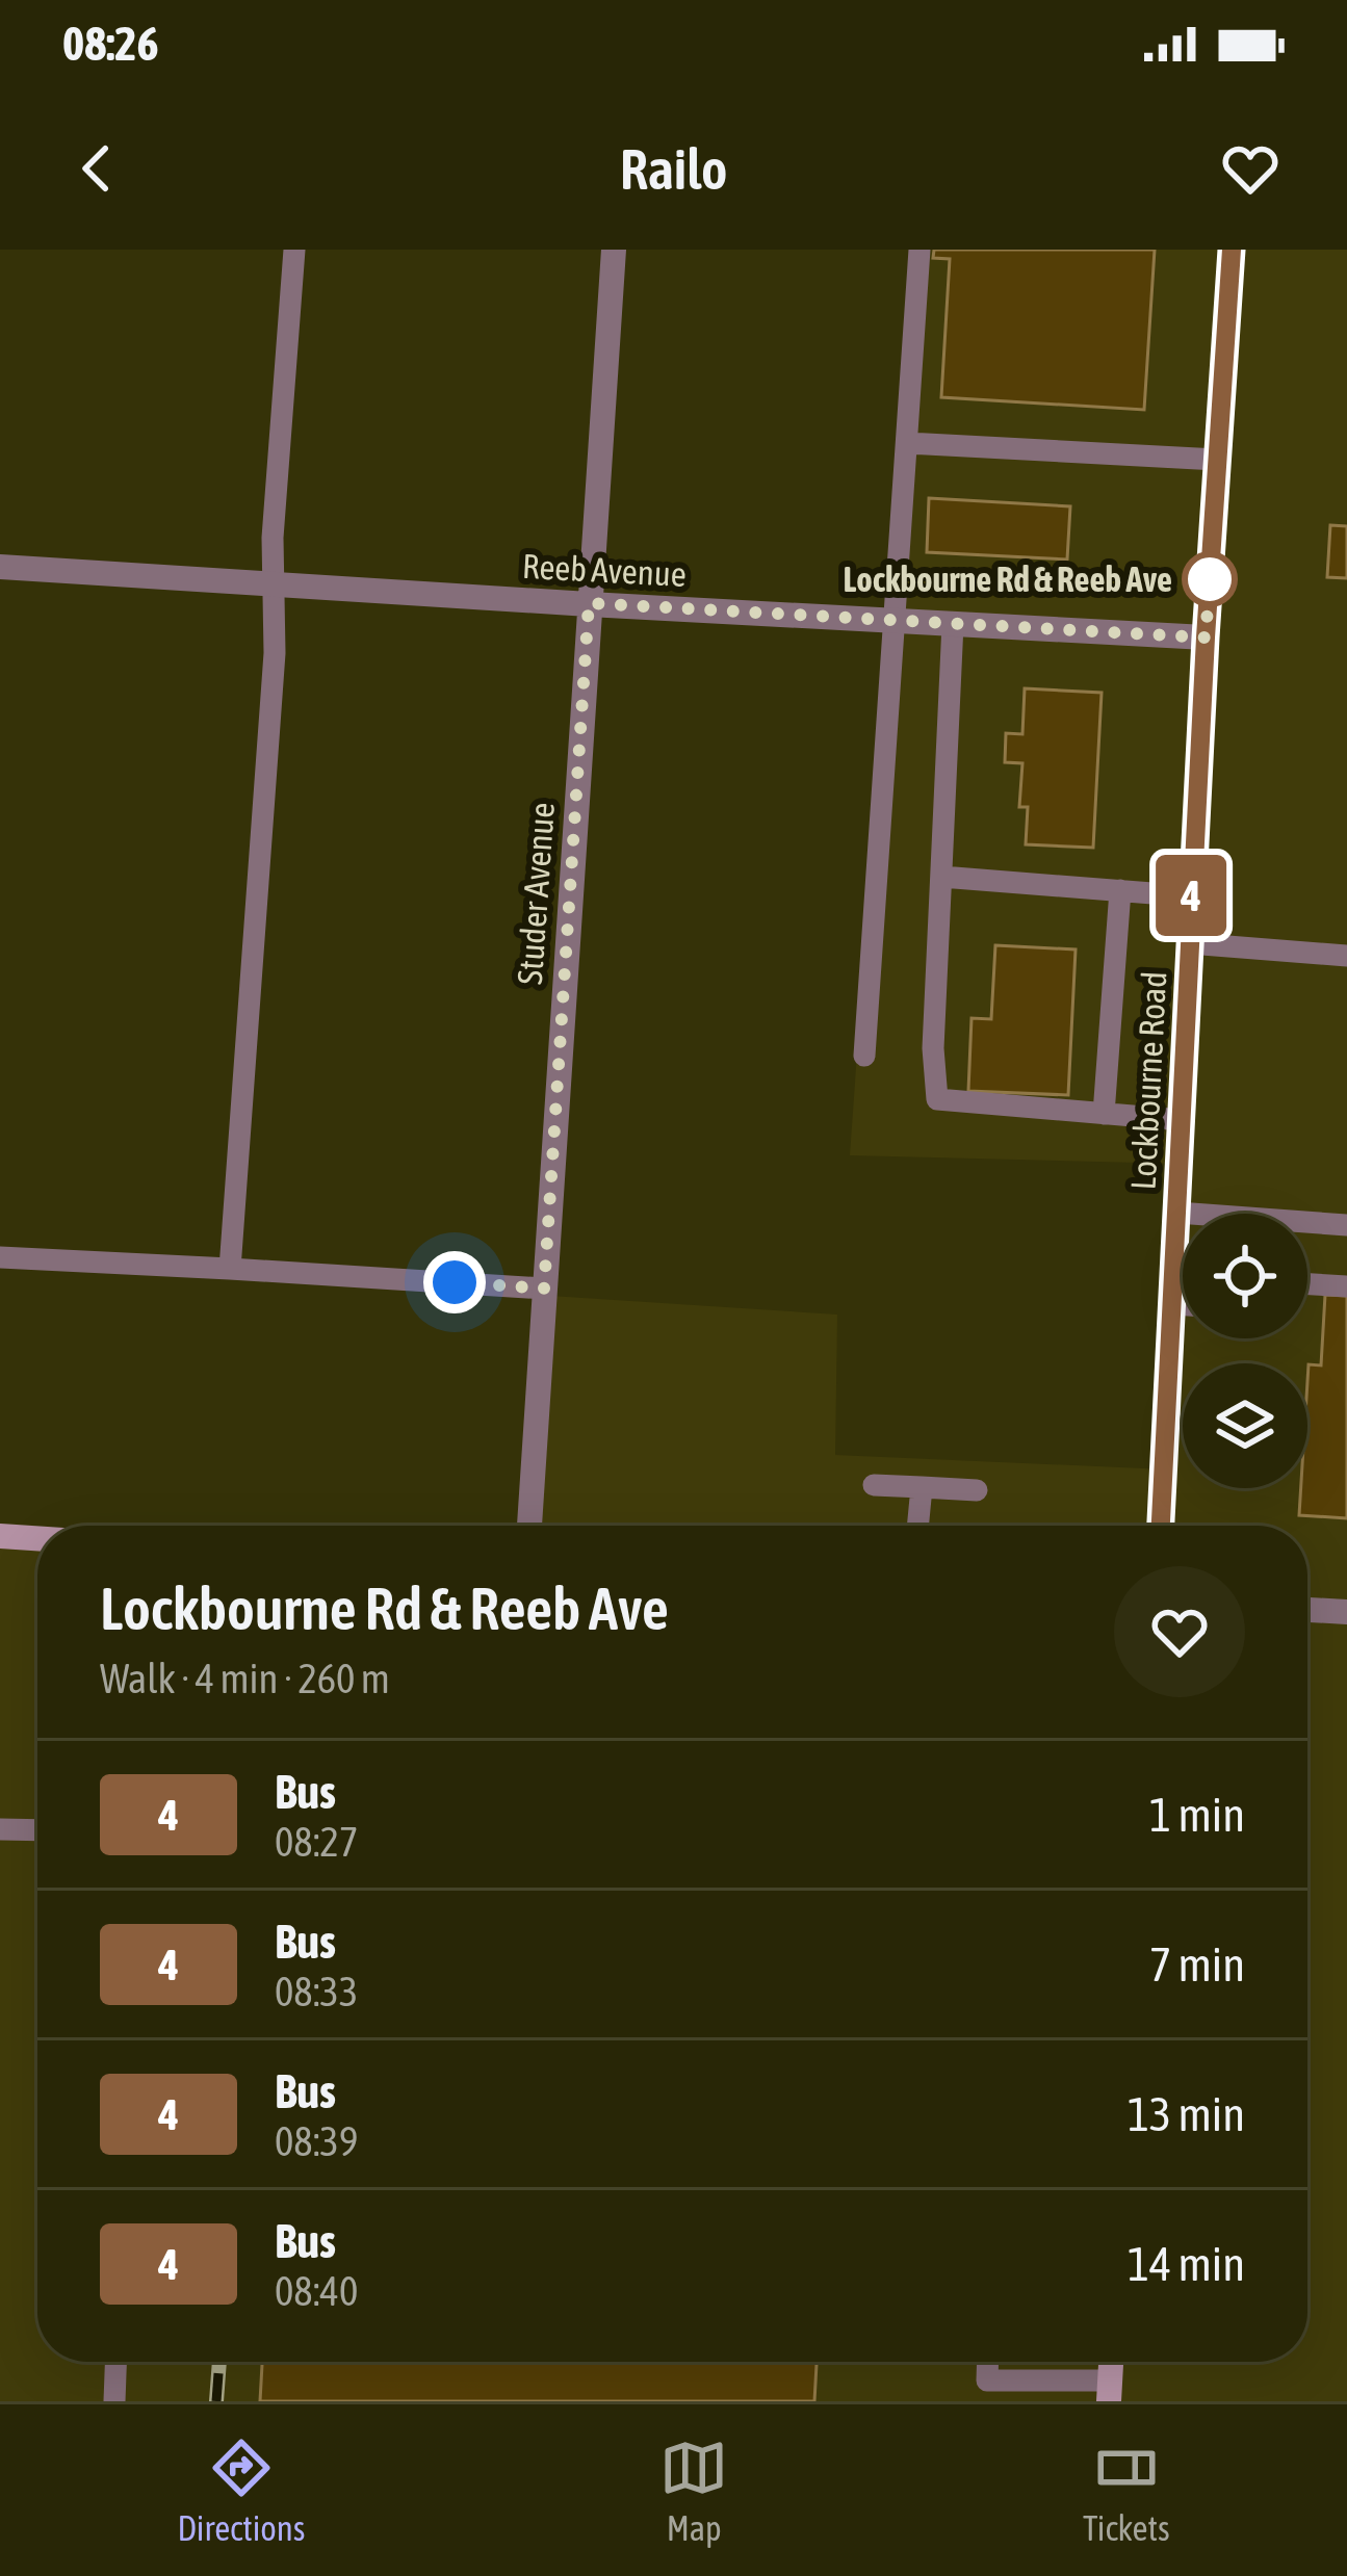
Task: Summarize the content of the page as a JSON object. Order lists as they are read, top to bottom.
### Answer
{
  "streets": {
    "main road": ["Lockbourne Road"],
    "street": ["Reeb Avenue", "Studer Avenue"]
  },
  "crossings": [
    ["Reeb Avenue", "Studer Avenue"],
    ["Reeb Avenue", "Lockbourne Road"]
  ],
  "places": ["Lockbourne Rd & Reeb Ave"],
  "lines": ["bus line 4"],
  "page": {
    "status": "08:26",
    "header": "Railo",
    "on_map": "4",
    "heading": ["Lockbourne Rd & Reeb Ave", "Walk · 4 min · 260 m"],
    "list": [
      {
        "mark": "4",
        "name": "Bus",
        "note": "08:27",
        "value": "1 min"
      },
      {
        "mark": "4",
        "name": "Bus",
        "note": "08:33",
        "value": "7 min"
      },
      {
        "mark": "4",
        "name": "Bus",
        "note": "08:39",
        "value": "13 min"
      },
      {
        "mark": "4",
        "name": "Bus",
        "note": "08:40",
        "value": "14 min"
      }
    ],
    "tabs": ["Directions", "Map", "Tickets"]
  }
}
